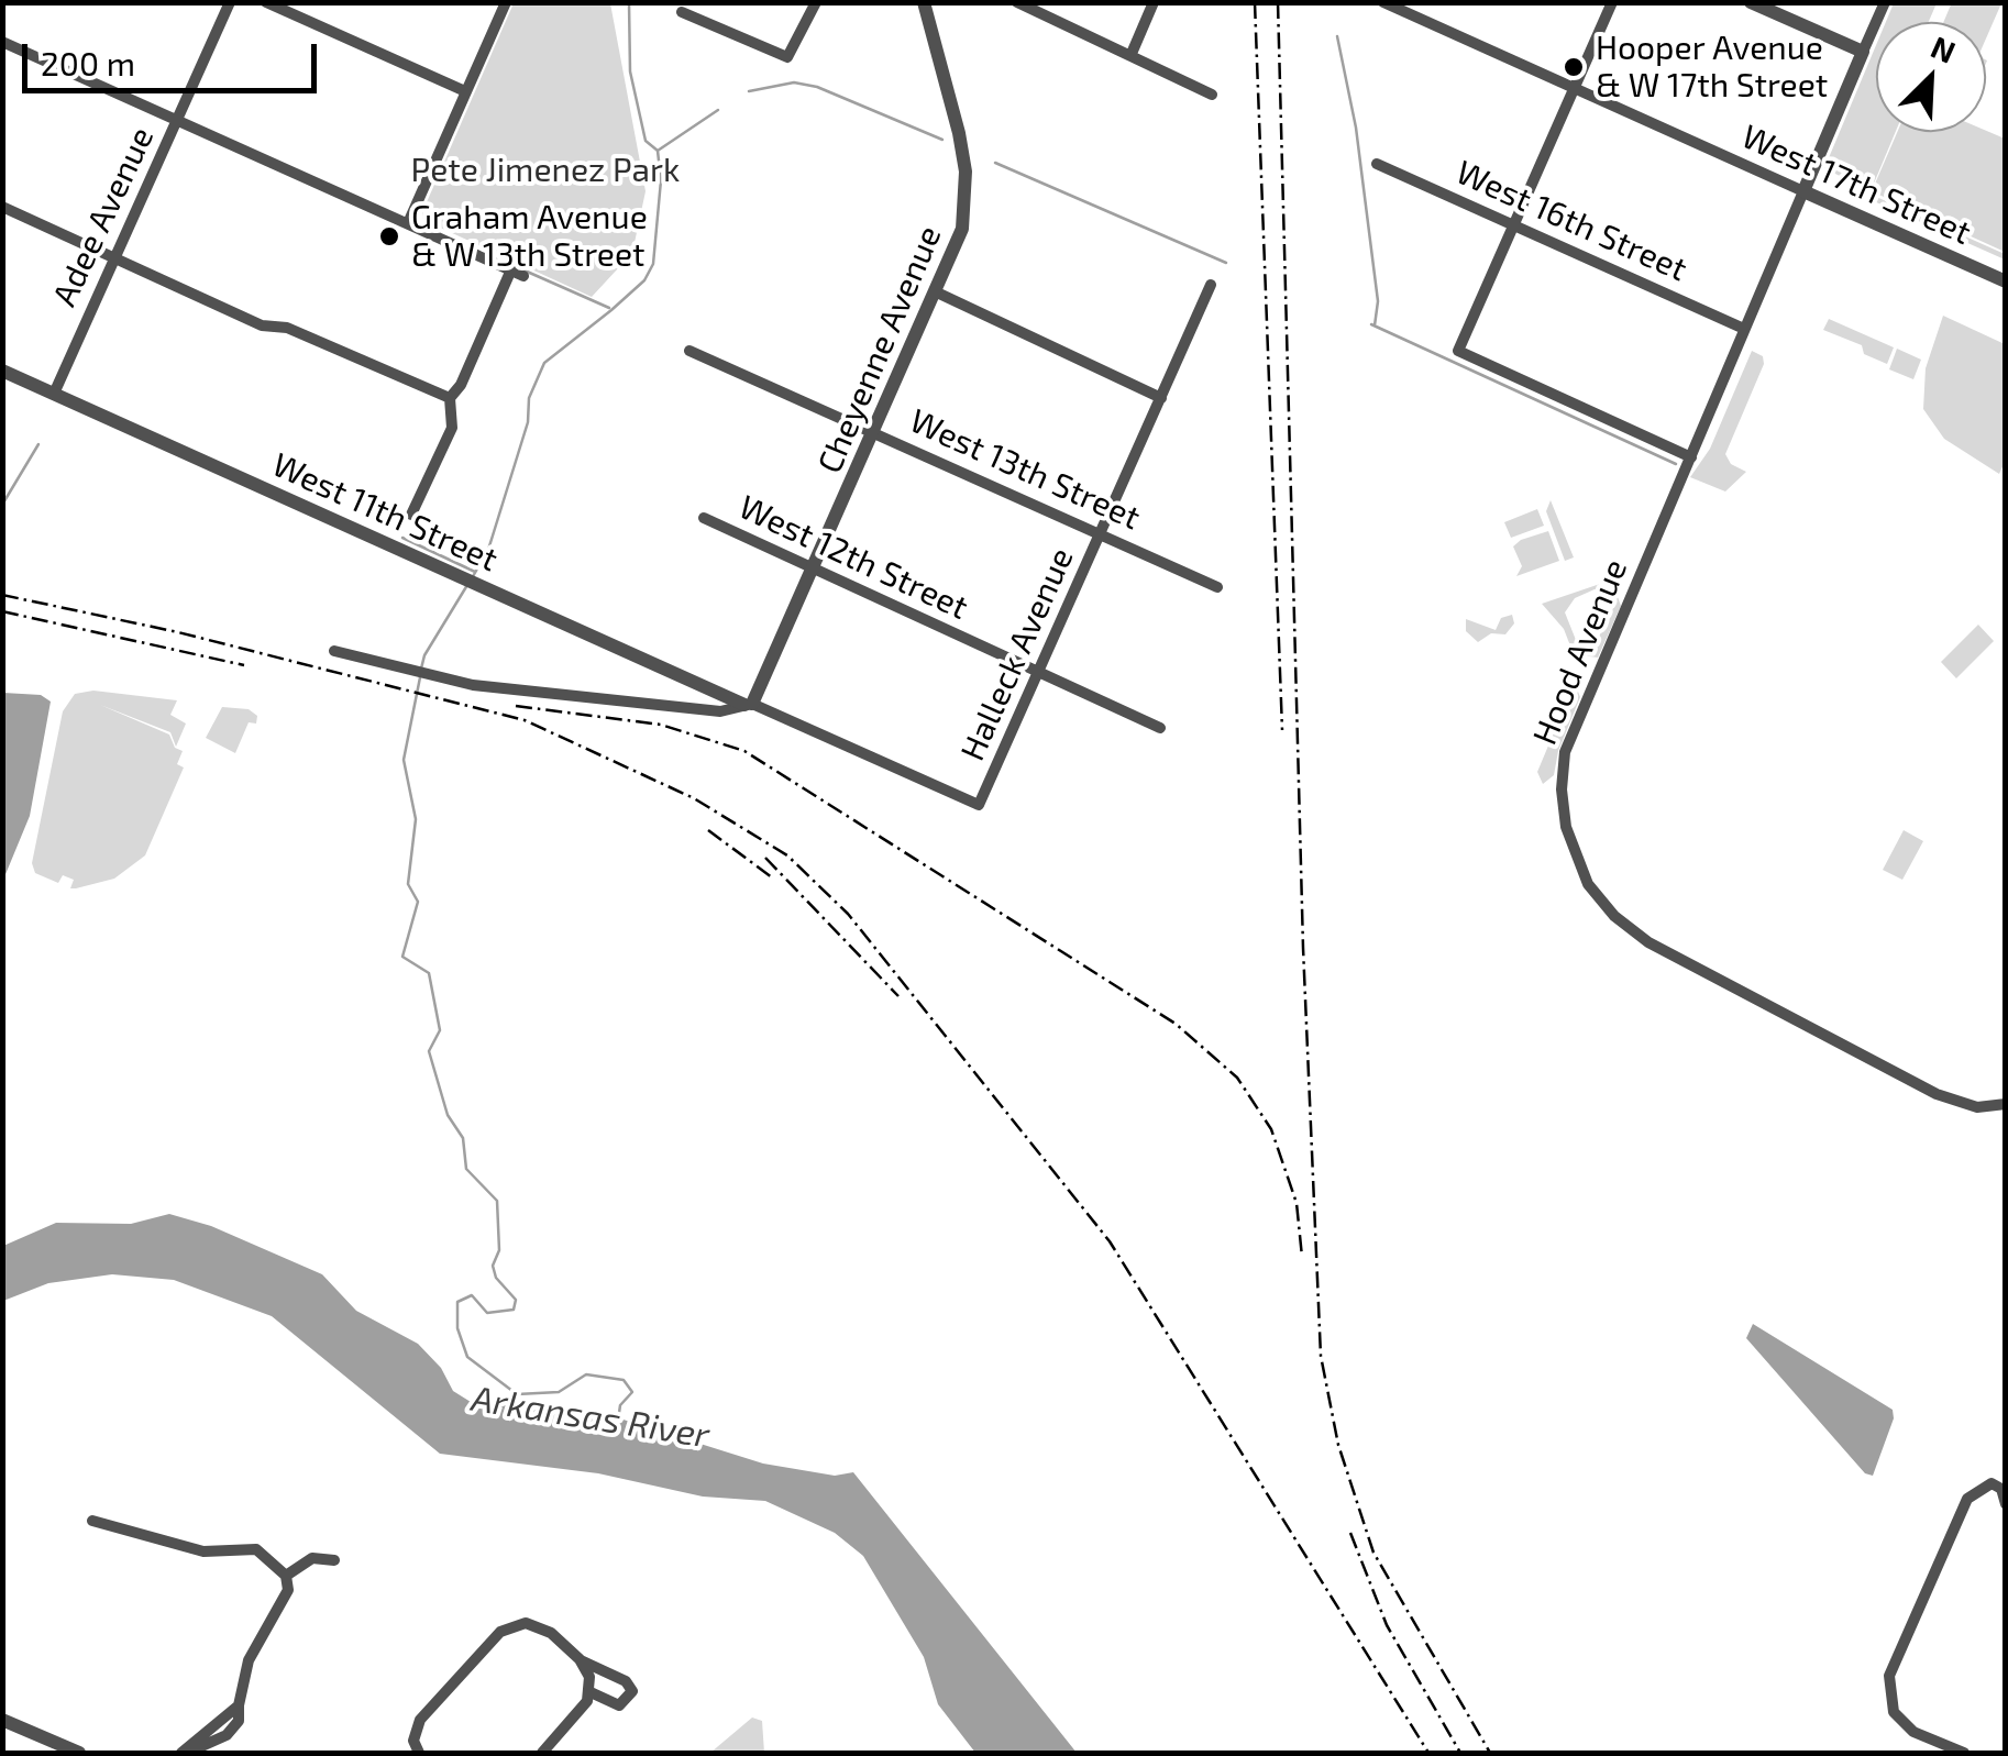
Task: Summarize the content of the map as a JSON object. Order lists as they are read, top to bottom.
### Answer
{
  "streets": {
    "street": [
      "West 17th Street",
      "Adee Avenue",
      "West 16th Street",
      "Cheyenne Avenue",
      "West 13th Street",
      "West 11th Street",
      "West 12th Street",
      "Hood Avenue",
      "Halleck Avenue"
    ]
  },
  "crossings": [
    ["West 17th Street", "Hood Avenue"],
    ["Adee Avenue", "West 11th Street"],
    ["West 16th Street", "Hood Avenue"],
    ["Cheyenne Avenue", "West 13th Street"],
    ["Cheyenne Avenue", "West 11th Street"],
    ["Cheyenne Avenue", "West 12th Street"],
    ["West 13th Street", "Halleck Avenue"],
    ["West 11th Street", "Halleck Avenue"],
    ["West 12th Street", "Halleck Avenue"]
  ],
  "water": ["Arkansas River"],
  "parks": ["Pete Jimenez Park"],
  "places": ["Hooper Avenue & W 17th Street", "Graham Avenue & W 13th Street"],
  "scale_bar": "200 m",
  "north": "top right"
}
